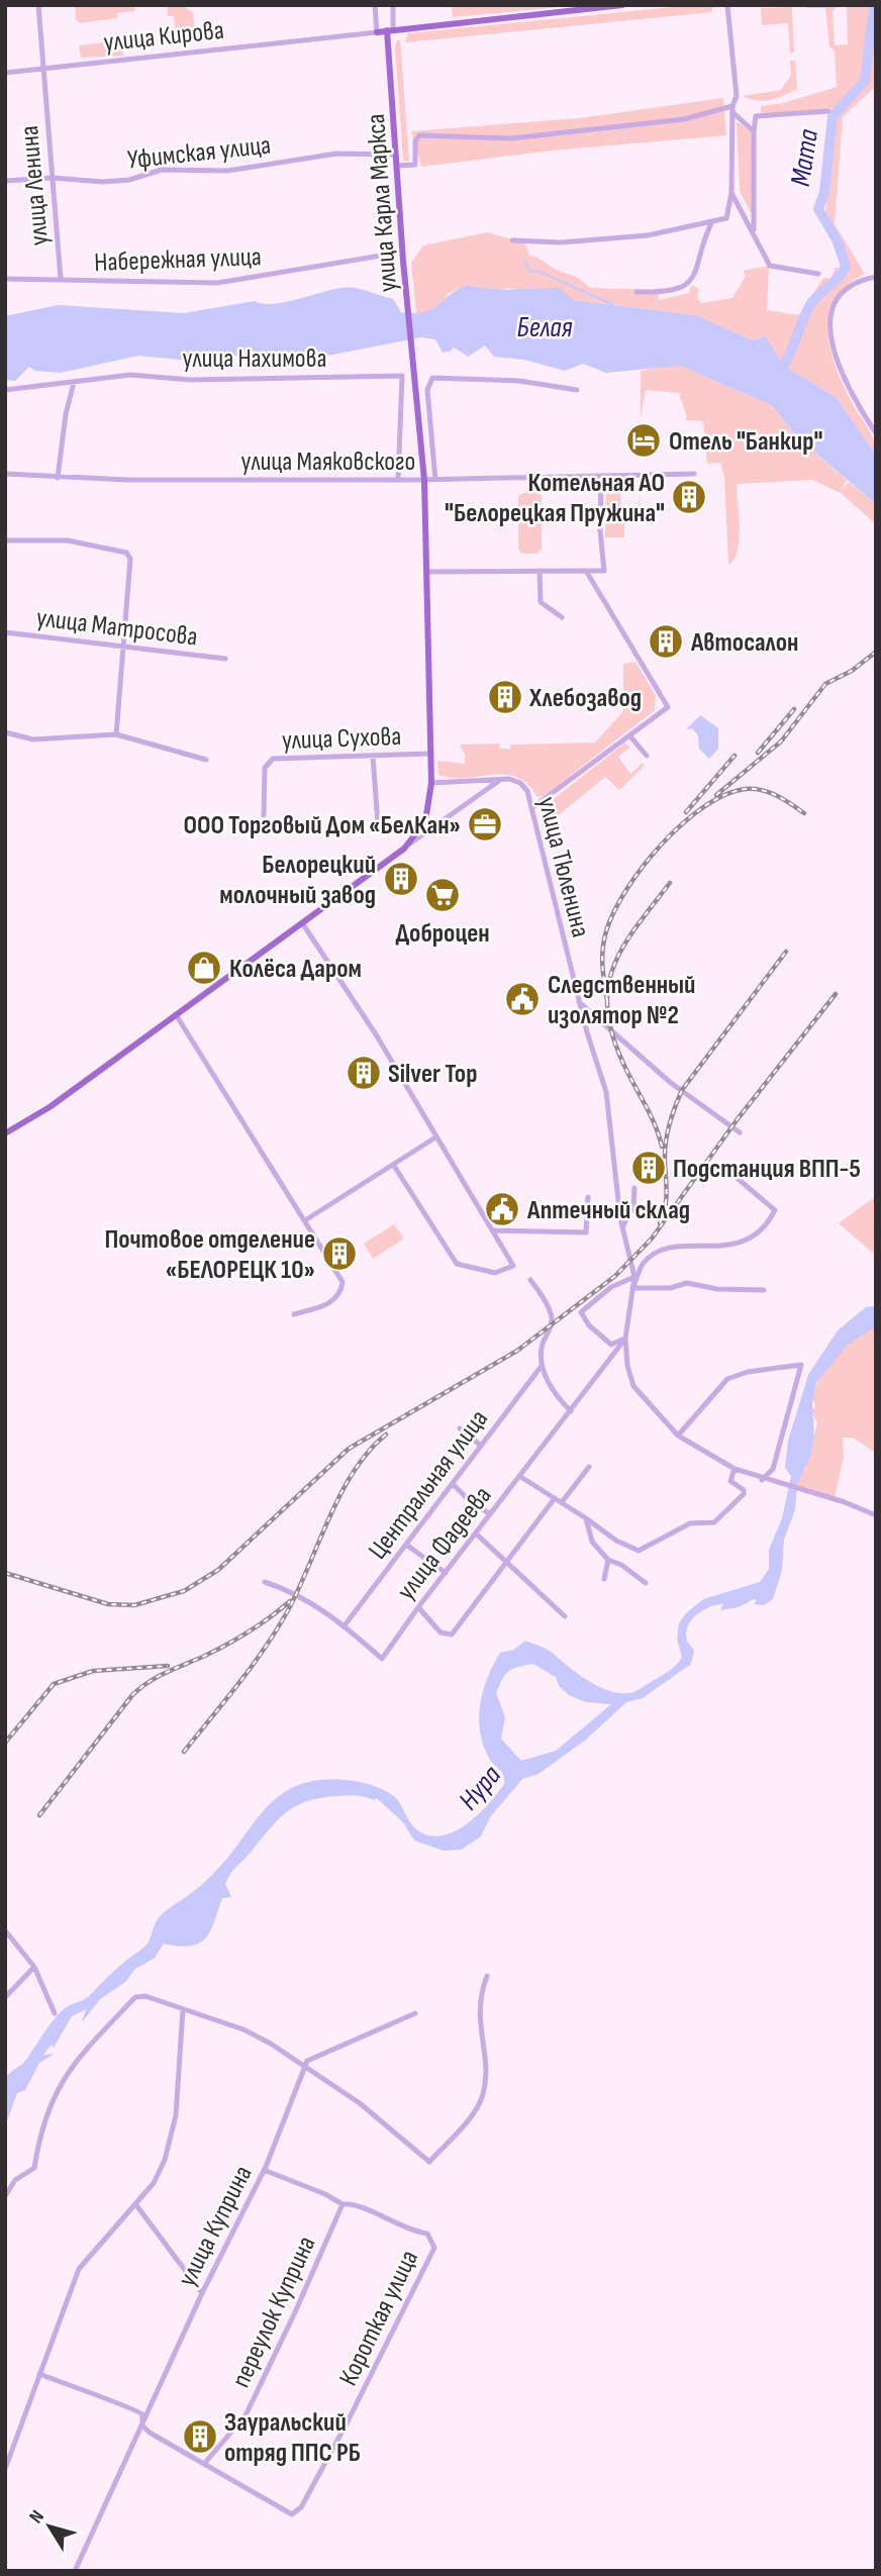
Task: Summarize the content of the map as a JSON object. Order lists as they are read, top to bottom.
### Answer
{
  "streets": {
    "main road": ["улица Кирова", "улица Карла Маркса", "улица Тюленина"],
    "street": [
      "Уфимская улица",
      "улица Ленина",
      "Набережная улица",
      "улица Нахимова",
      "улица Маяковского",
      "улица Матросова",
      "улица Сухова",
      "Центральная улица",
      "улица Фадеева",
      "улица Куприна",
      "переулок Куприна",
      "Короткая улица"
    ]
  },
  "crossings": [
    ["улица Кирова", "улица Ленина"],
    ["улица Кирова", "улица Карла Маркса"],
    ["Уфимская улица", "улица Ленина"],
    ["Уфимская улица", "улица Карла Маркса"],
    ["улица Ленина", "Набережная улица"],
    ["улица Карла Маркса", "улица Тюленина"],
    ["улица Нахимова", "улица Маяковского"],
    ["улица Маяковского", "улица Тюленина"],
    ["улица Сухова", "улица Тюленина"],
    ["улица Тюленина", "улица Фадеева"],
    ["Центральная улица", "улица Фадеева"],
    ["переулок Куприна", "Короткая улица"]
  ],
  "water": ["Мата", "Белая", "Нура"],
  "places": {
    "hotel": ["Отель \"Банкир\""],
    "building": [
      "Котельная АО \"Белорецкая Пружина\"",
      "Автосалон",
      "Хлебозавод",
      "Белорецкий молочный завод",
      "Silver Top",
      "Подстанция ВПП-5",
      "Почтовое отделение «БЕЛОРЕЦК 10»",
      "Зауральский отряд ППС РБ"
    ],
    "office": ["ООО Торговый Дом «БелКан»"],
    "supermarket": ["Доброцен"],
    "shop": ["Колёса Даром"],
    "public building": ["Следственный изолятор №2", "Аптечный склад"]
  },
  "north": "top left"
}
